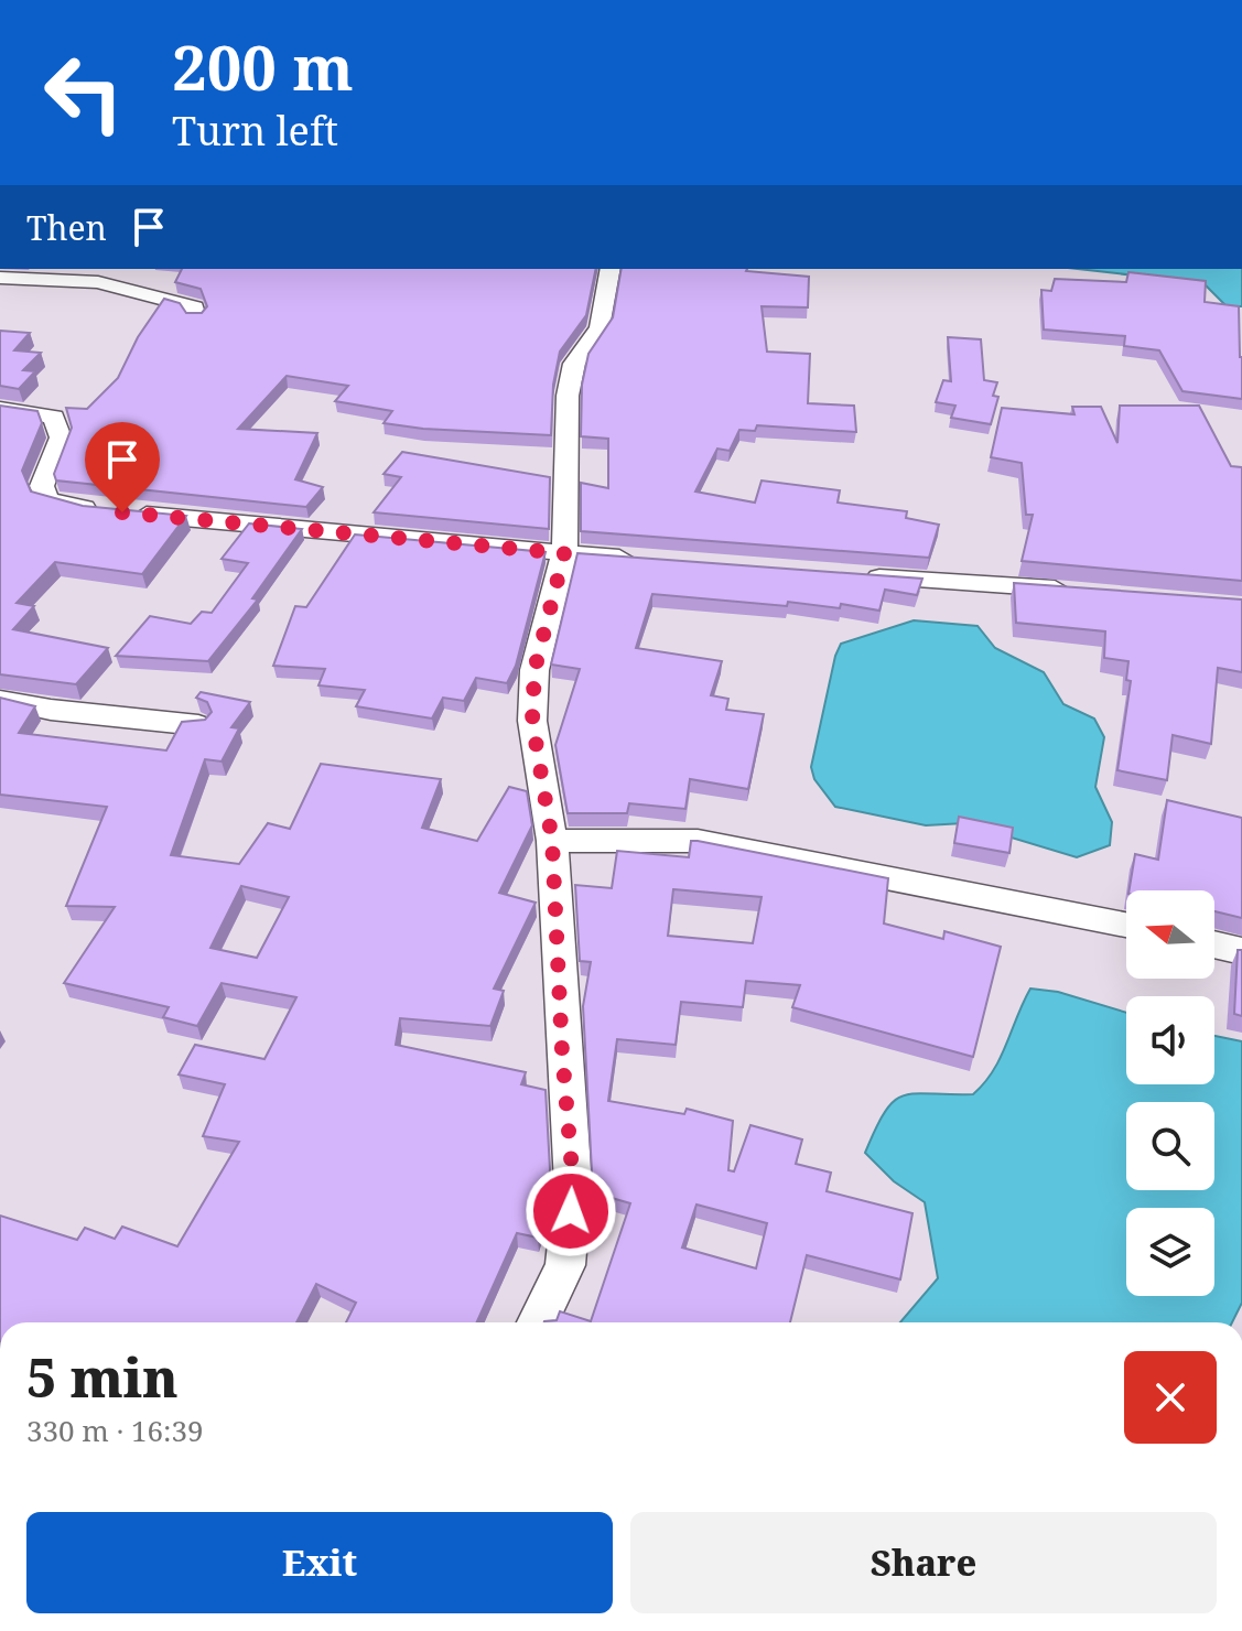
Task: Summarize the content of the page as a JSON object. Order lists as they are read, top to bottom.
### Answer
{
  "north": "left",
  "page": {
    "turn": ["200 m", "Turn left"],
    "then": "Then",
    "heading": ["5 min", "330 m · 16:39"],
    "buttons": ["Exit", "Share"]
  }
}
